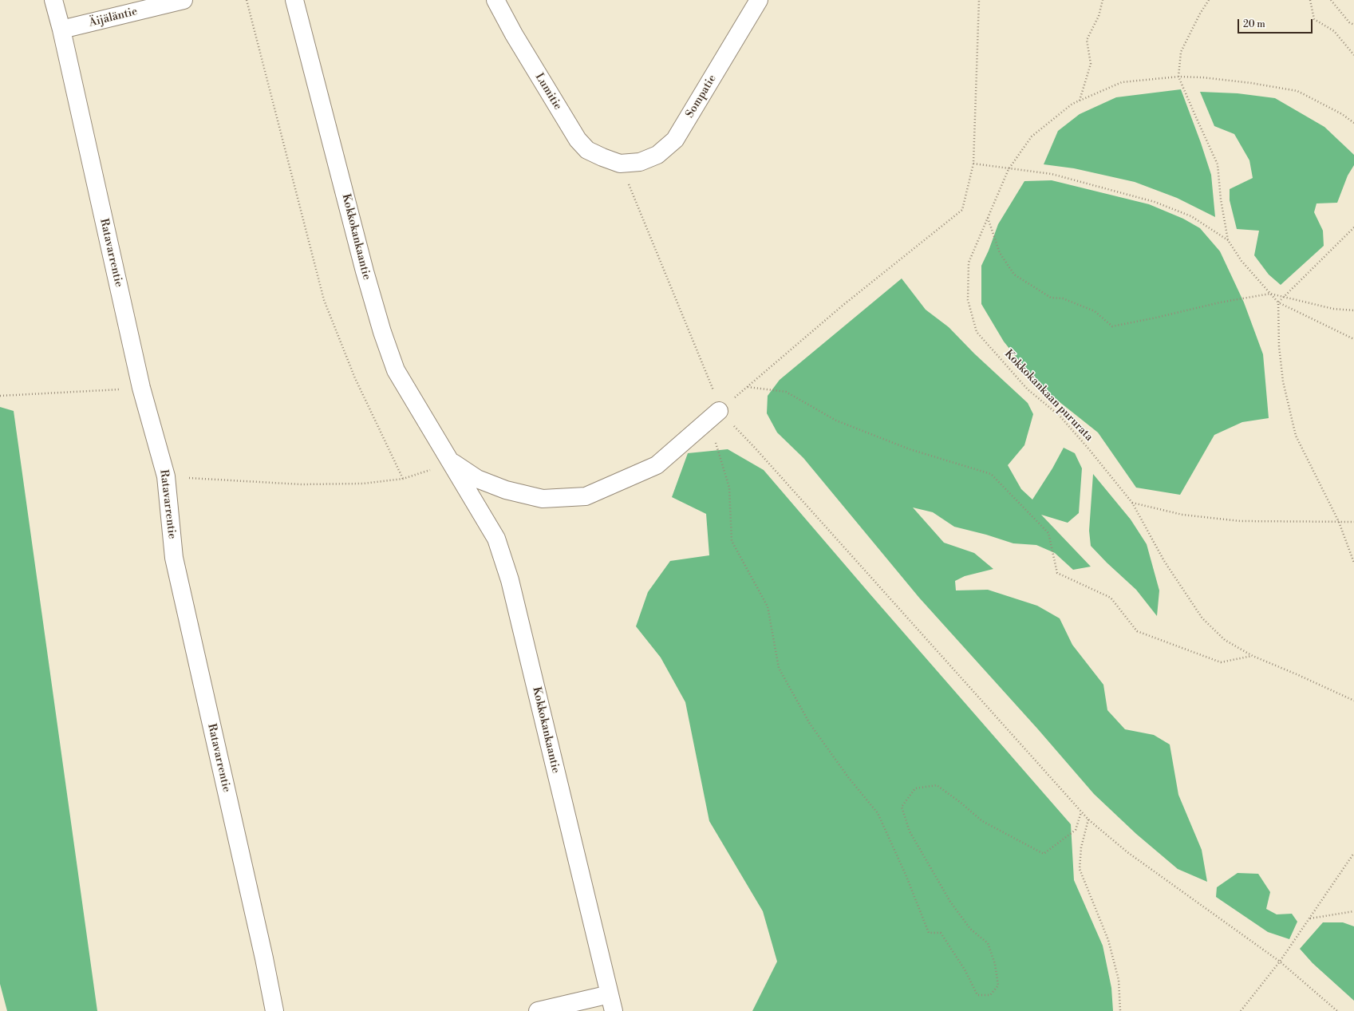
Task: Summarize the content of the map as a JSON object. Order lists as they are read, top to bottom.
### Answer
{
  "streets": {
    "street": [
      "Äijäläntie",
      "Lumitie",
      "Sompatie",
      "Kokkokankaantie",
      "Ratavarrentie"
    ],
    "path": ["Kokkokankaan pururata"]
  },
  "crossings": [
    ["Äijäläntie", "Ratavarrentie"],
    ["Lumitie", "Sompatie"]
  ],
  "scale_bar": "20 m"
}
